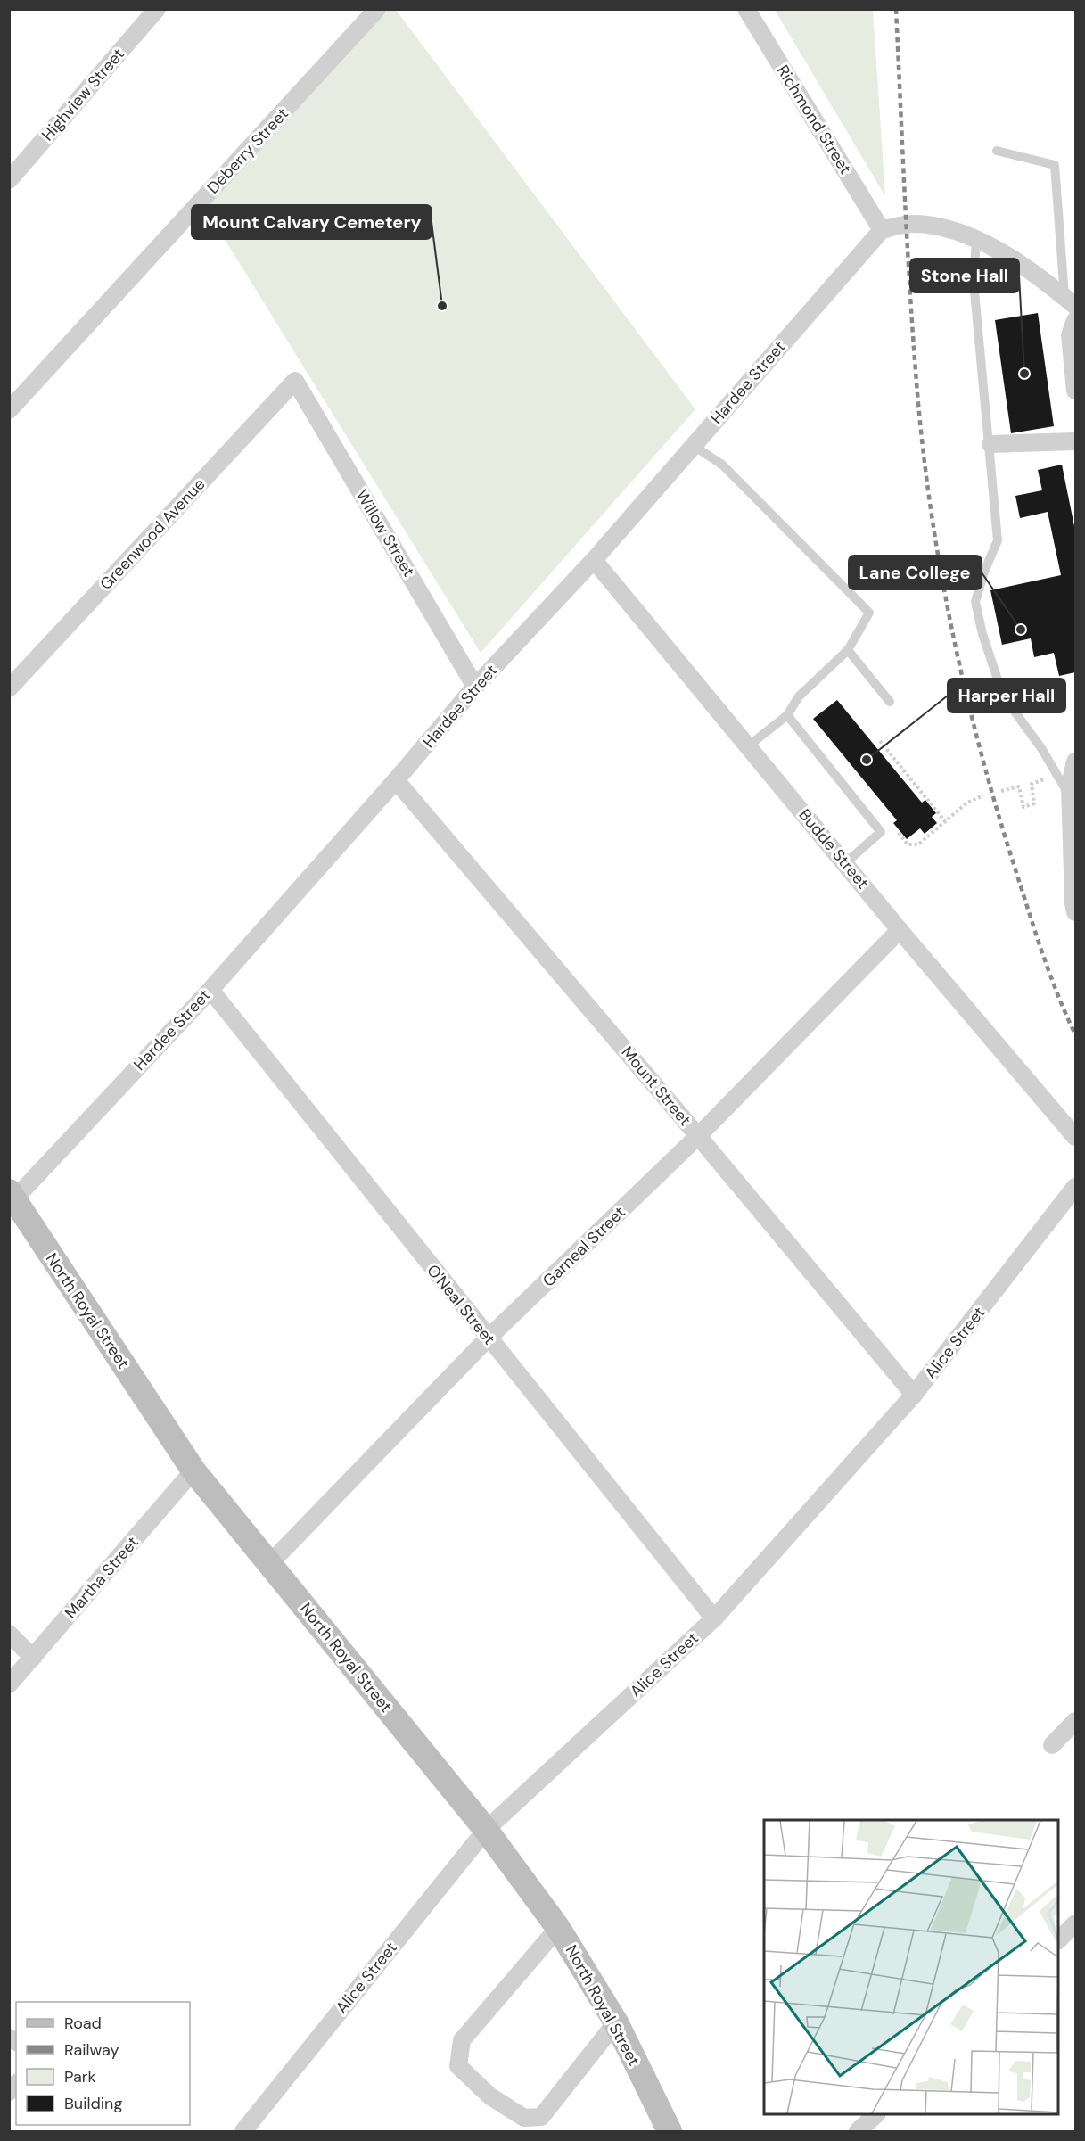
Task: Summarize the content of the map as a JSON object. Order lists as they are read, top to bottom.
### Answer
{
  "streets": {
    "main road": ["North Royal Street"],
    "street": [
      "Highview Street",
      "Richmond Street",
      "Deberry Street",
      "Hardee Street",
      "Willow Street",
      "Greenwood Avenue",
      "Budde Street",
      "Mount Street",
      "Garneal Street",
      "O'Neal Street",
      "Alice Street",
      "Martha Street"
    ]
  },
  "crossings": [
    ["Richmond Street", "Hardee Street"],
    ["Hardee Street", "Willow Street"],
    ["Hardee Street", "Budde Street"],
    ["Hardee Street", "Mount Street"],
    ["Hardee Street", "O'Neal Street"],
    ["Hardee Street", "North Royal Street"],
    ["Willow Street", "Greenwood Avenue"],
    ["Budde Street", "Garneal Street"],
    ["Mount Street", "Garneal Street"],
    ["Mount Street", "Alice Street"],
    ["Garneal Street", "O'Neal Street"],
    ["Garneal Street", "North Royal Street"],
    ["O'Neal Street", "Alice Street"],
    ["North Royal Street", "Alice Street"],
    ["North Royal Street", "Martha Street"]
  ],
  "places": [
    "Mount Calvary Cemetery",
    "Stone Hall",
    "Lane College",
    "Harper Hall"
  ],
  "legend": [
    "Road",
    "Railway",
    "Park",
    "Building"
  ]
}
